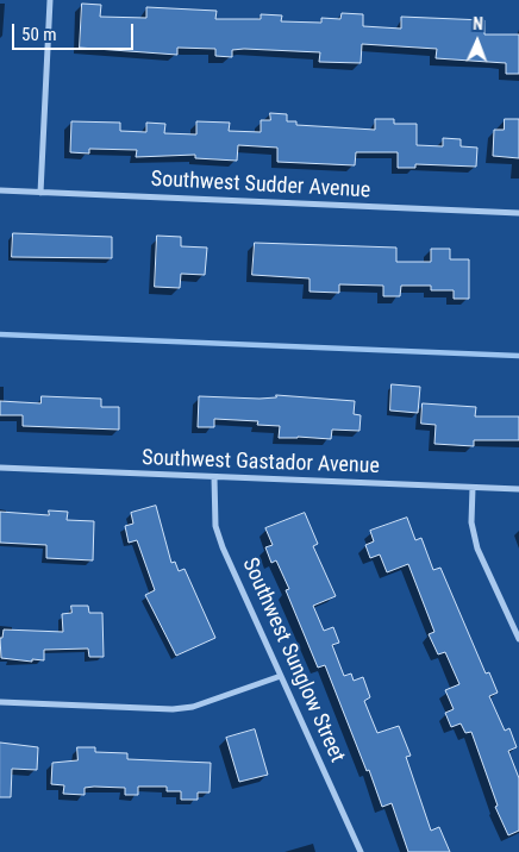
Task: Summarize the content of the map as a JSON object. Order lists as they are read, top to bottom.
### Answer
{
  "streets": {
    "street": ["Southwest Sudder Avenue", "Southwest Gastador Avenue", "Southwest Sunglow Street"]
  },
  "crossings": [
    ["Southwest Gastador Avenue", "Southwest Sunglow Street"]
  ],
  "scale_bar": "50 m",
  "north": "top"
}
